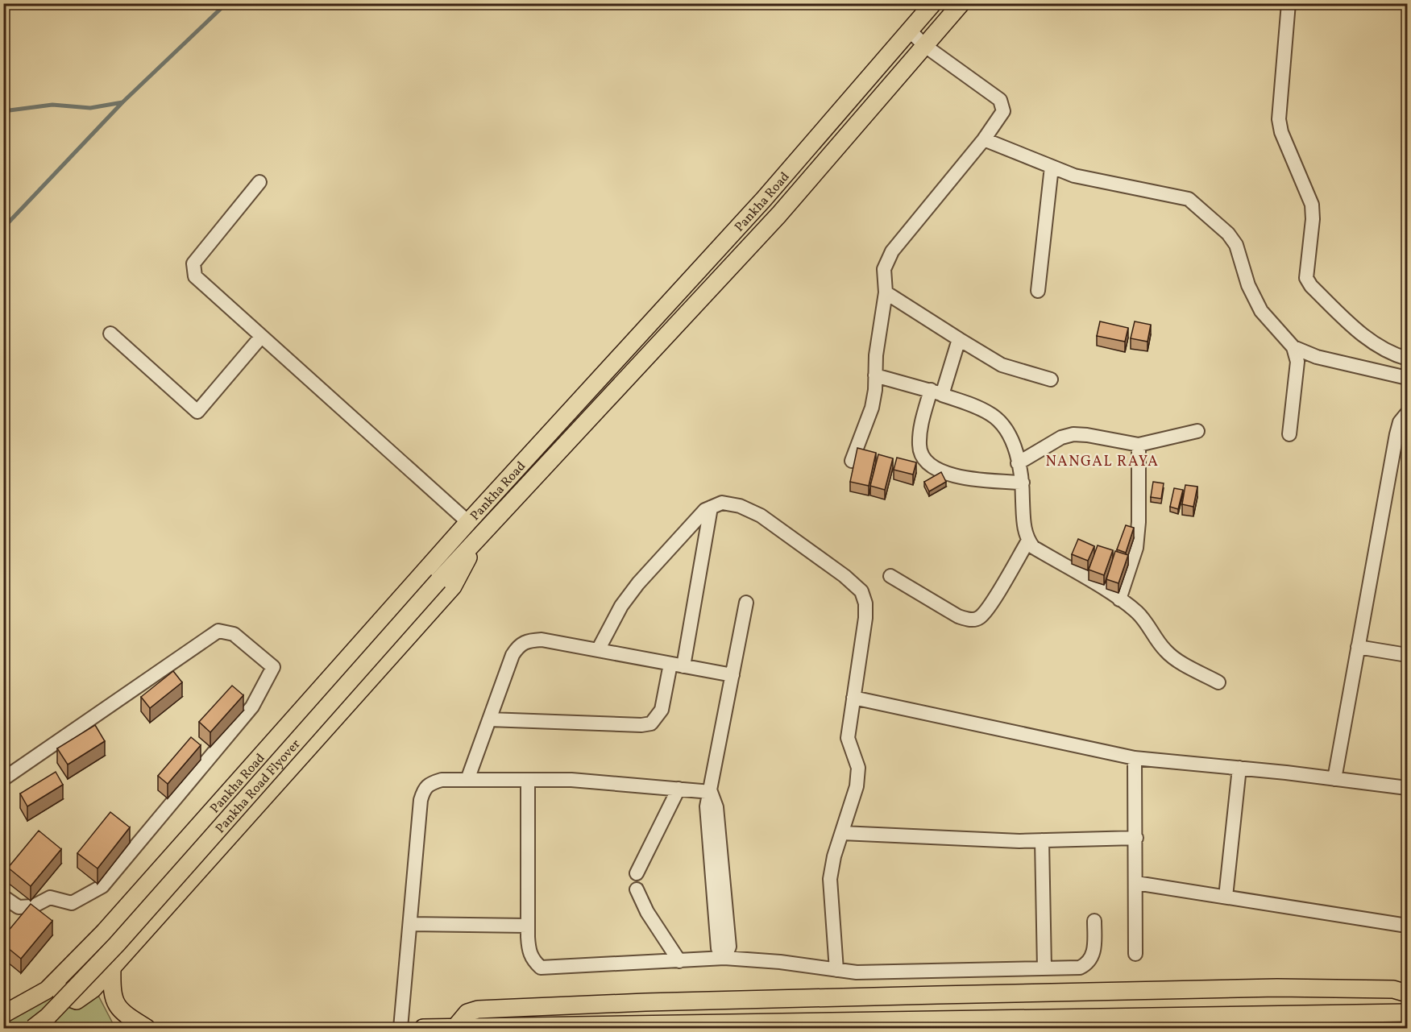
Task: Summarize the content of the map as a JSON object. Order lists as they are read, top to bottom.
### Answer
{
  "streets": {
    "main road": ["Pankha Road", "Pankha Road Flyover"]
  },
  "crossings": [
    ["Pankha Road", "Pankha Road Flyover"]
  ],
  "districts": ["NANGAL RAYA"]
}
